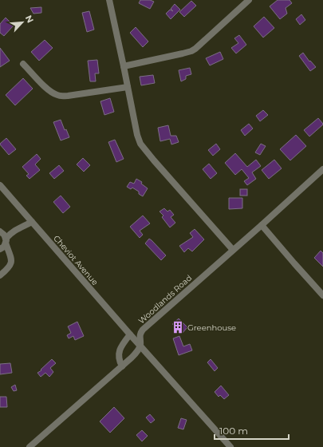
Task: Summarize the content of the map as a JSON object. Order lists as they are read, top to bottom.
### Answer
{
  "streets": {
    "street": ["Cheviot Avenue", "Woodlands Road"]
  },
  "crossings": [
    ["Cheviot Avenue", "Woodlands Road"]
  ],
  "places": {
    "building": ["Greenhouse"]
  },
  "scale_bar": "100 m",
  "north": "top right"
}
